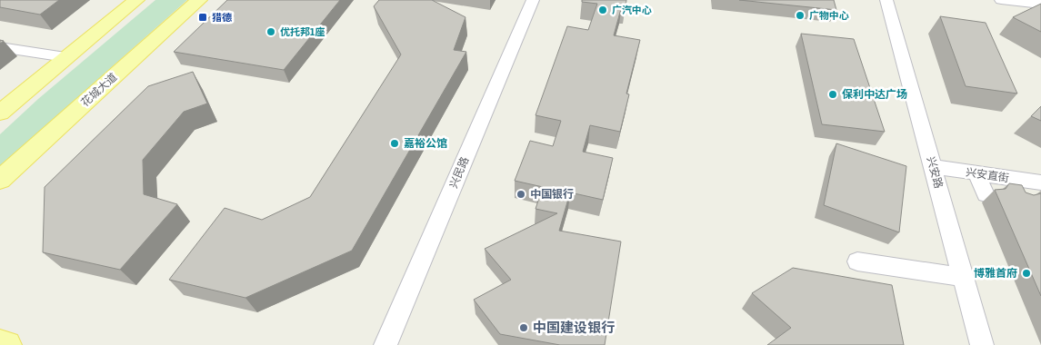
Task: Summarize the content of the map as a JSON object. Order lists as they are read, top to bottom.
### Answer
{
  "streets": {
    "main road": ["花城大道"],
    "street": ["兴民路", "兴安路", "兴安直街"]
  },
  "crossings": [
    ["兴安路", "兴安直街"]
  ],
  "places": {
    "other": [
      "广汽中心",
      "广物中心",
      "优托邦1座",
      "保利中达广场",
      "嘉裕公馆",
      "中国银行",
      "博雅首府",
      "中国建设银行"
    ],
    "transit": ["猎德"]
  }
}
